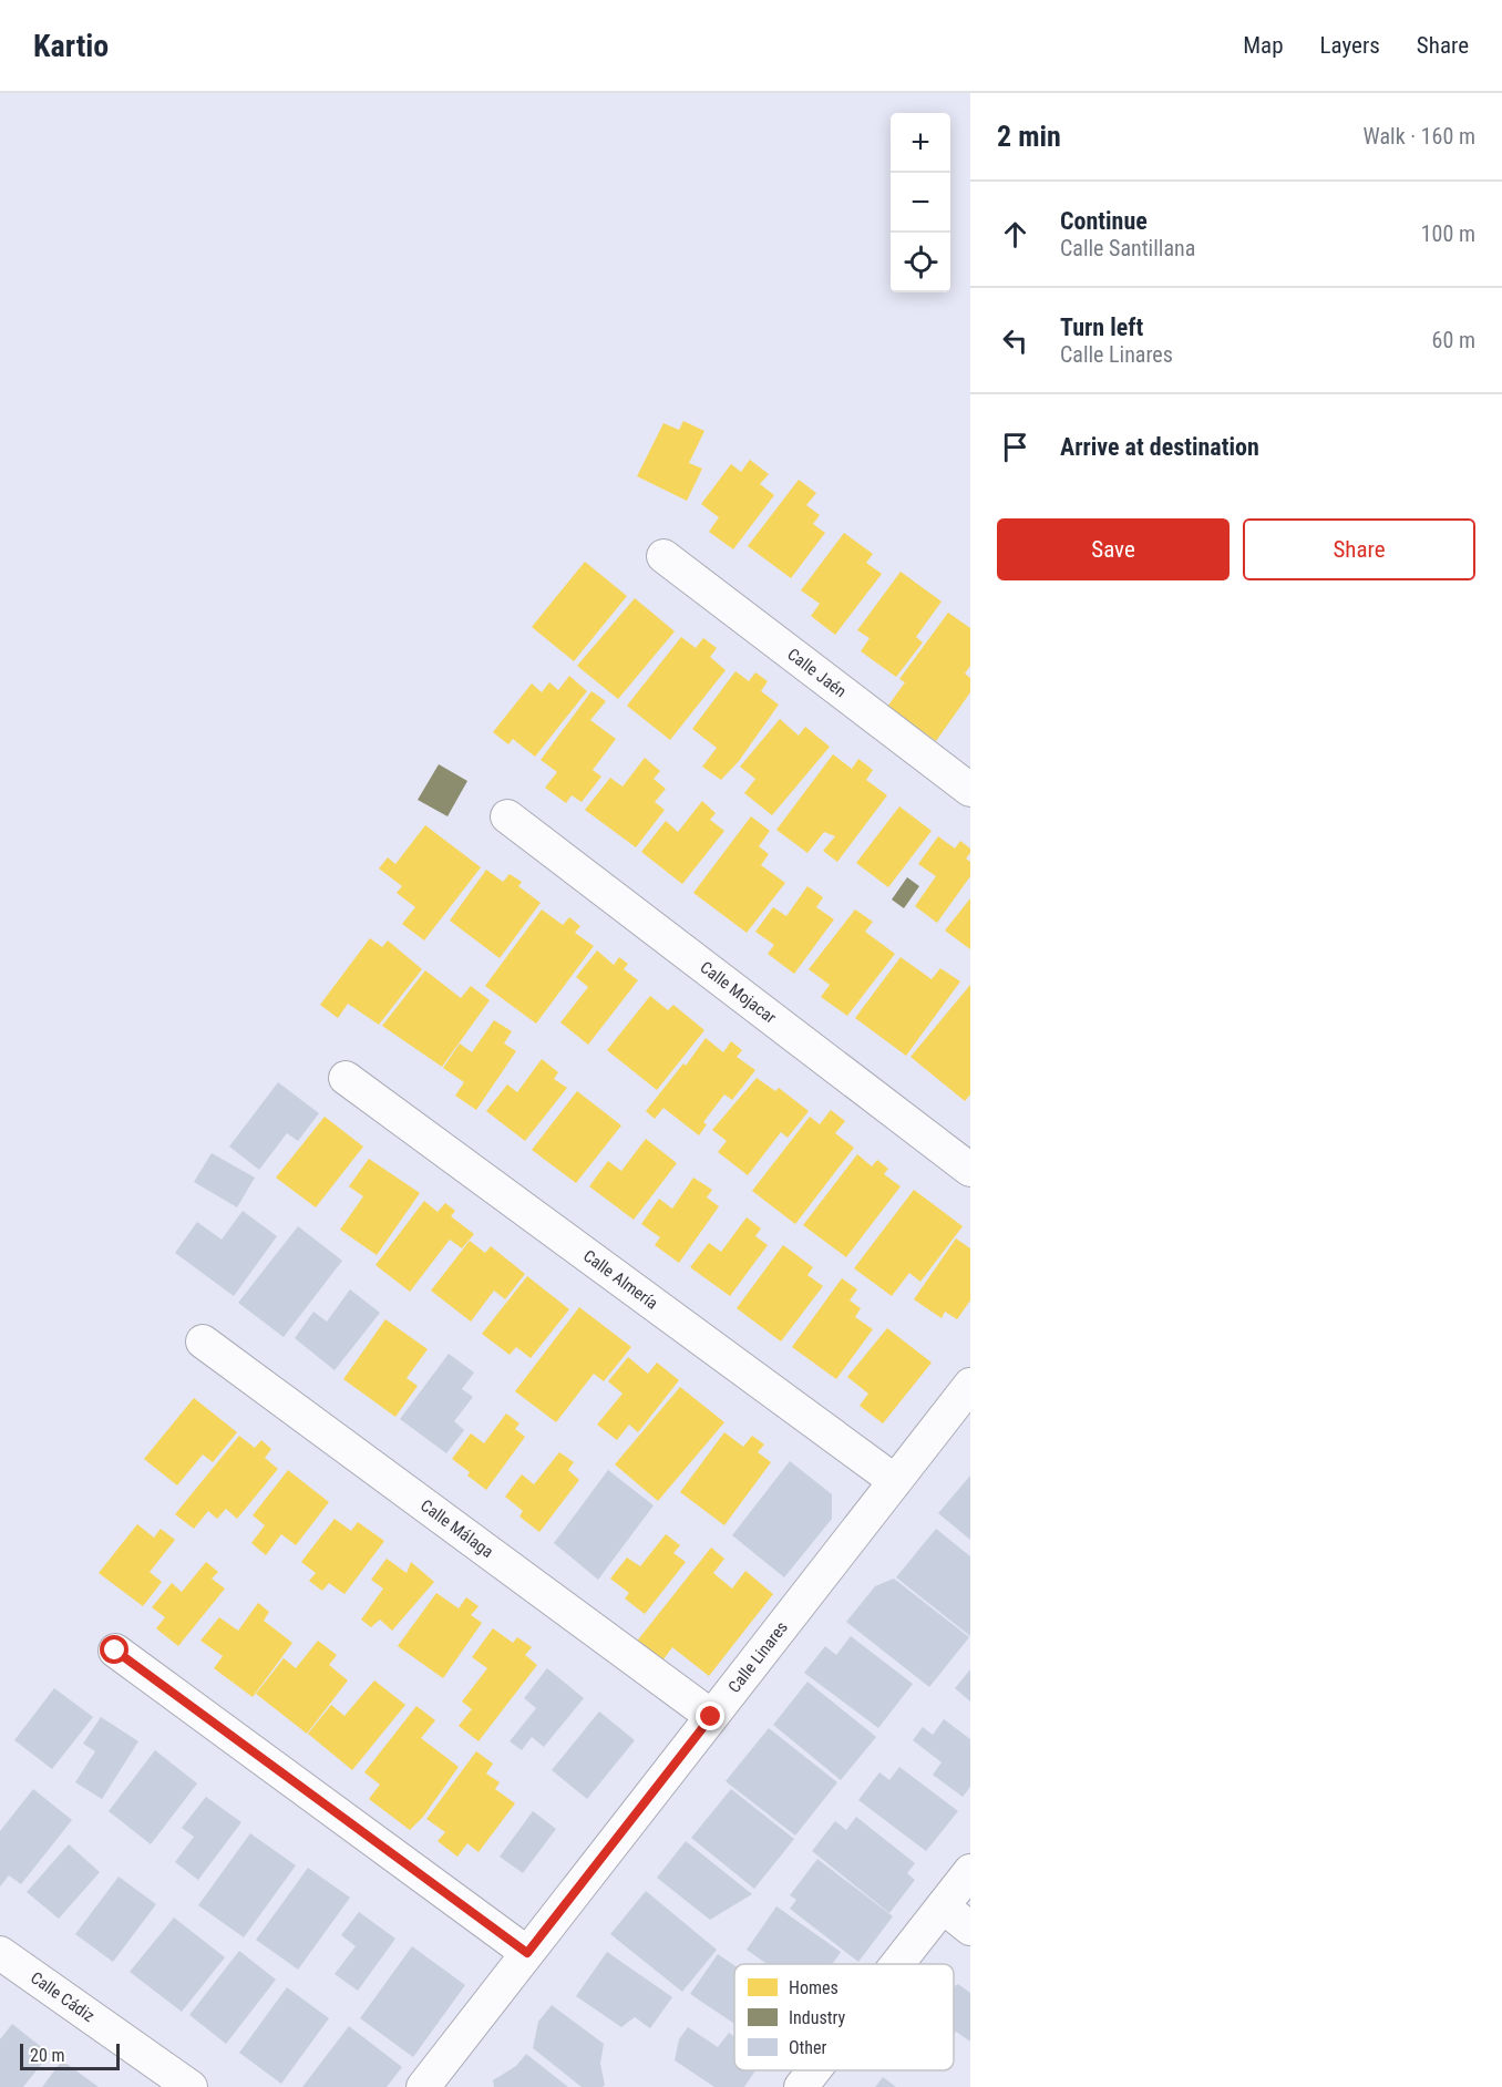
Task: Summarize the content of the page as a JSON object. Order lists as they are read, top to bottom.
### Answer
{
  "streets": {
    "street": [
      "Calle Jaén",
      "Calle Mojacar",
      "Calle Almería",
      "Calle Málaga",
      "Calle Linares",
      "Calle Cádiz"
    ]
  },
  "crossings": [
    ["Calle Almería", "Calle Linares"],
    ["Calle Málaga", "Calle Linares"]
  ],
  "legend": ["Homes", "Industry", "Other"],
  "scale_bar": "20 m",
  "page": {
    "header": "Kartio",
    "nav": ["Map", "Layers", "Share"],
    "heading": ["2 min", "Walk · 160 m"],
    "map_buttons": ["+", "−"],
    "list": [
      ["Continue", "Calle Santillana", "100 m"],
      ["Turn left", "Calle Linares", "60 m"],
      "Arrive at destination"
    ],
    "buttons": ["Save", "Share"],
    "scale": "20 m"
  }
}
